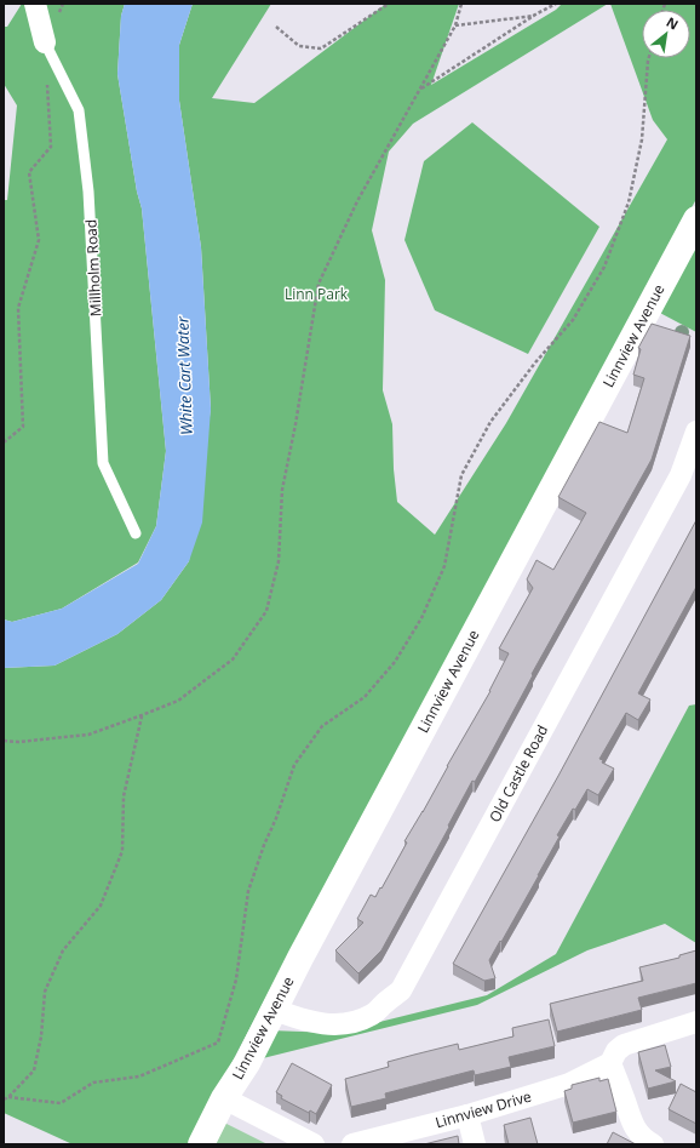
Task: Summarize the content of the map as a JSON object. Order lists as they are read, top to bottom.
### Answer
{
  "streets": {
    "street": [
      "Millholm Road",
      "Linnview Avenue",
      "Old Castle Road",
      "Linnview Drive"
    ]
  },
  "crossings": [
    ["Linnview Avenue", "Old Castle Road"]
  ],
  "water": ["White Cart Water"],
  "parks": ["Linn Park"],
  "north": "top right"
}
